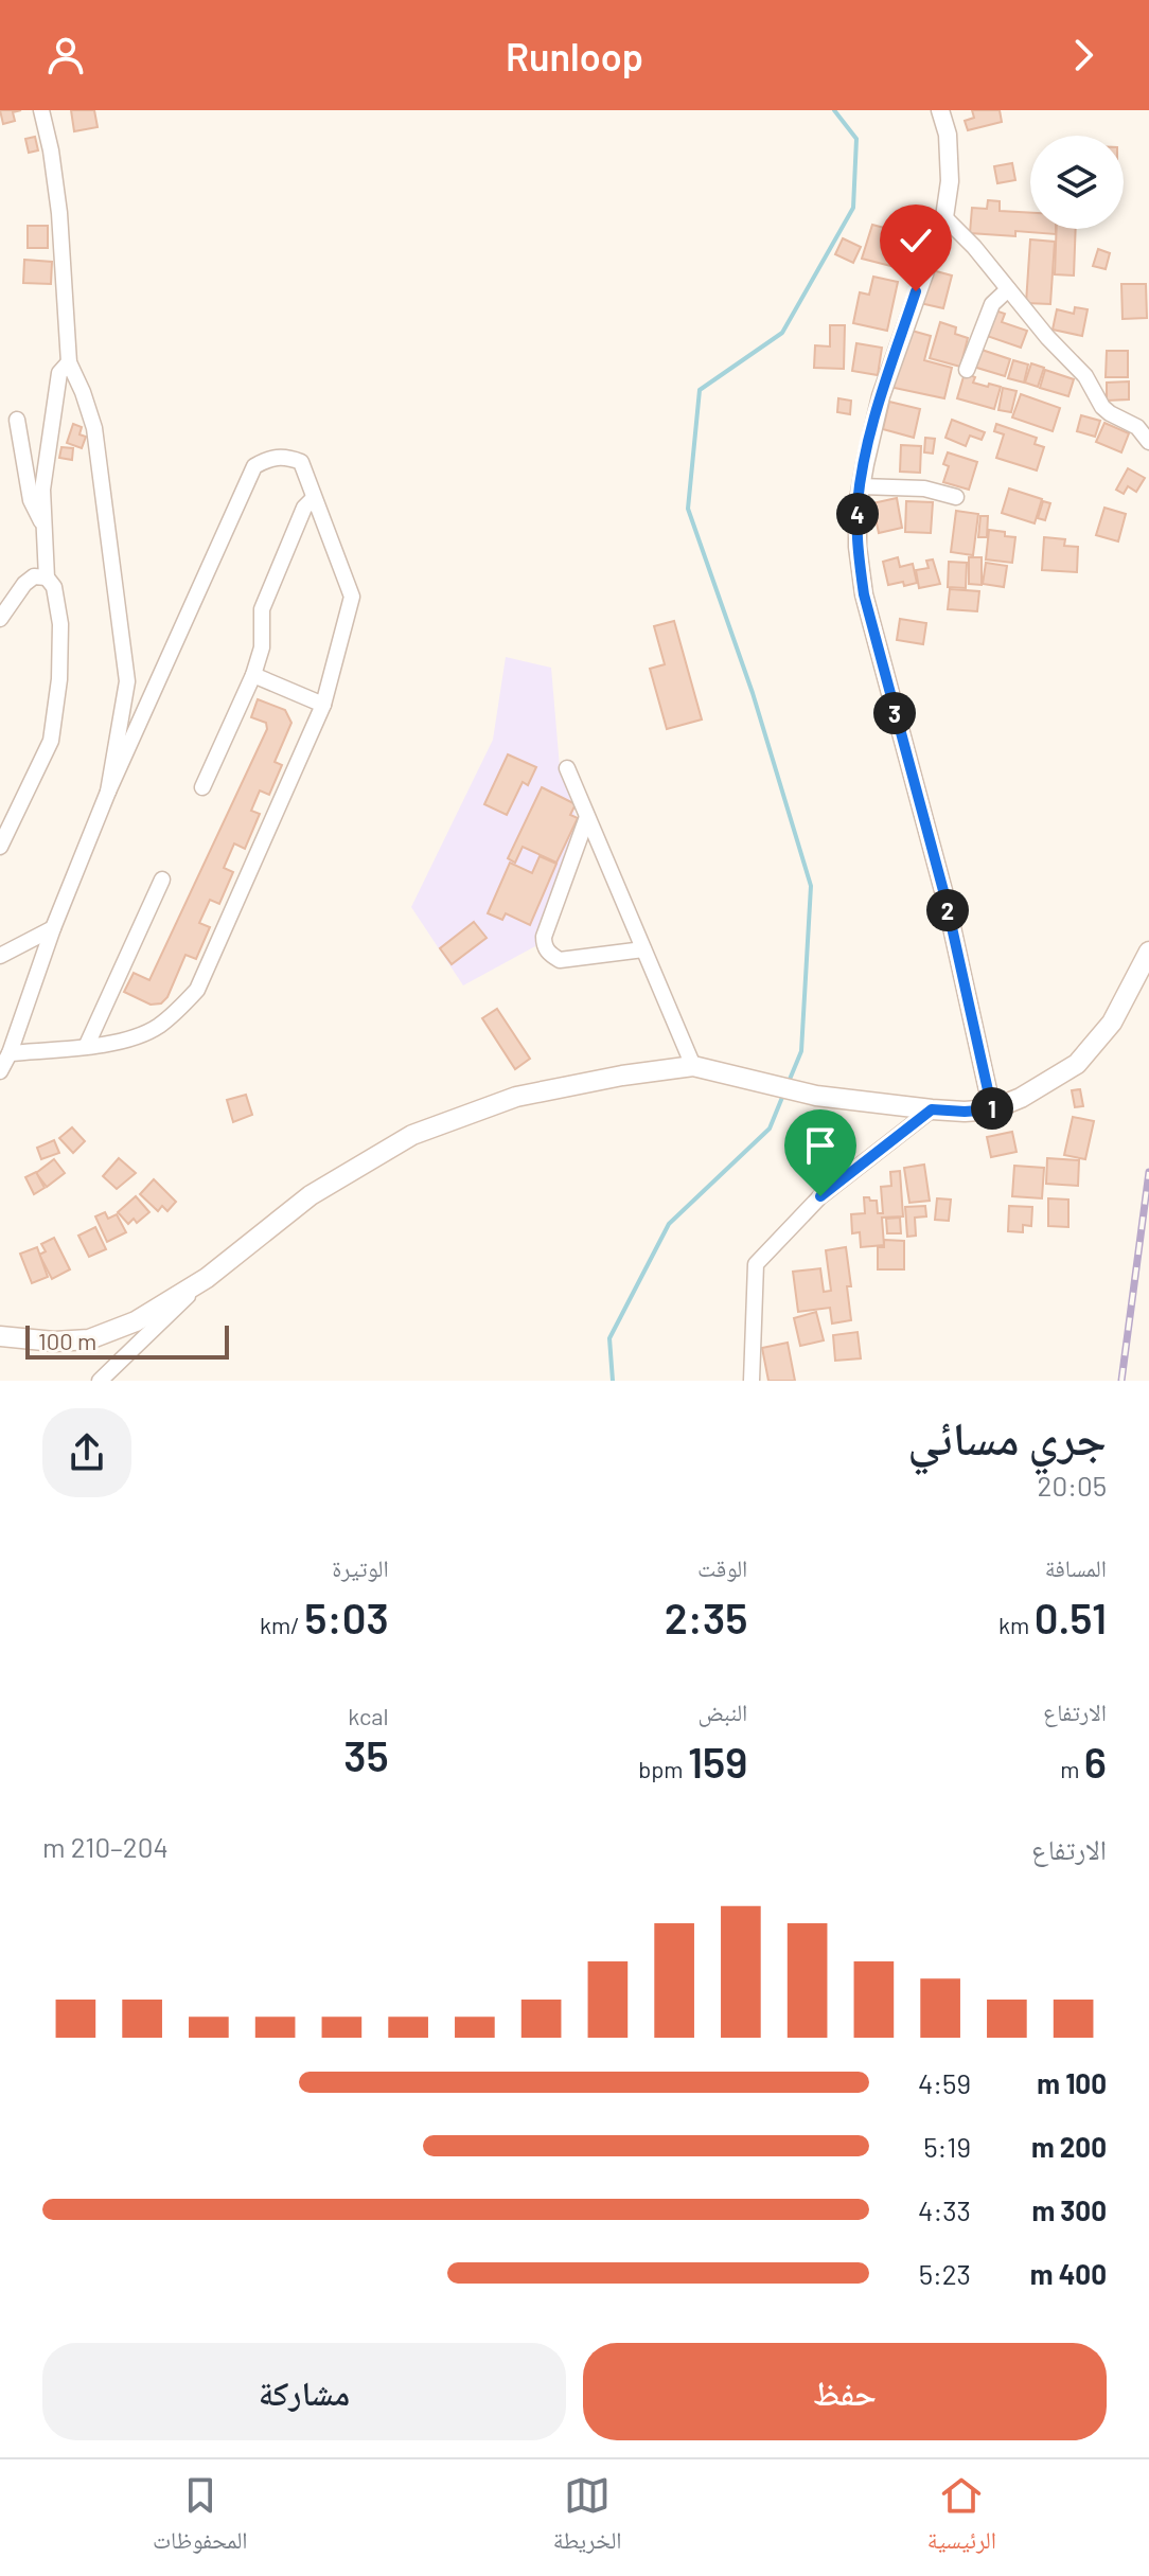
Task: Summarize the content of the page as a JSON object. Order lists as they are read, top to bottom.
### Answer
{
  "scale_bar": "100 m",
  "page": {
    "header": "Runloop",
    "pins": [
      "4",
      "3",
      "2",
      "1"
    ],
    "scale": "100 m",
    "heading": ["جري مسائي", "20:05"],
    "stats": [
      ["المسافة", "0.51 km"],
      ["الوقت", "2:35"],
      ["الوتيرة", "5:03 /km"],
      ["الارتفاع", "6 m"],
      ["النبض", "159 bpm"],
      ["kcal", "35"]
    ],
    "chart": ["الارتفاع", "204–210 m"],
    "list": [
      {
        "name": "100 m",
        "note": "4:59"
      },
      {
        "name": "200 m",
        "note": "5:19"
      },
      {
        "name": "300 m",
        "note": "4:33"
      },
      {
        "name": "400 m",
        "note": "5:23"
      }
    ],
    "buttons": ["حفظ", "مشاركة"],
    "tabs": ["الرئيسية", "الخريطة", "المحفوظات"]
  }
}
